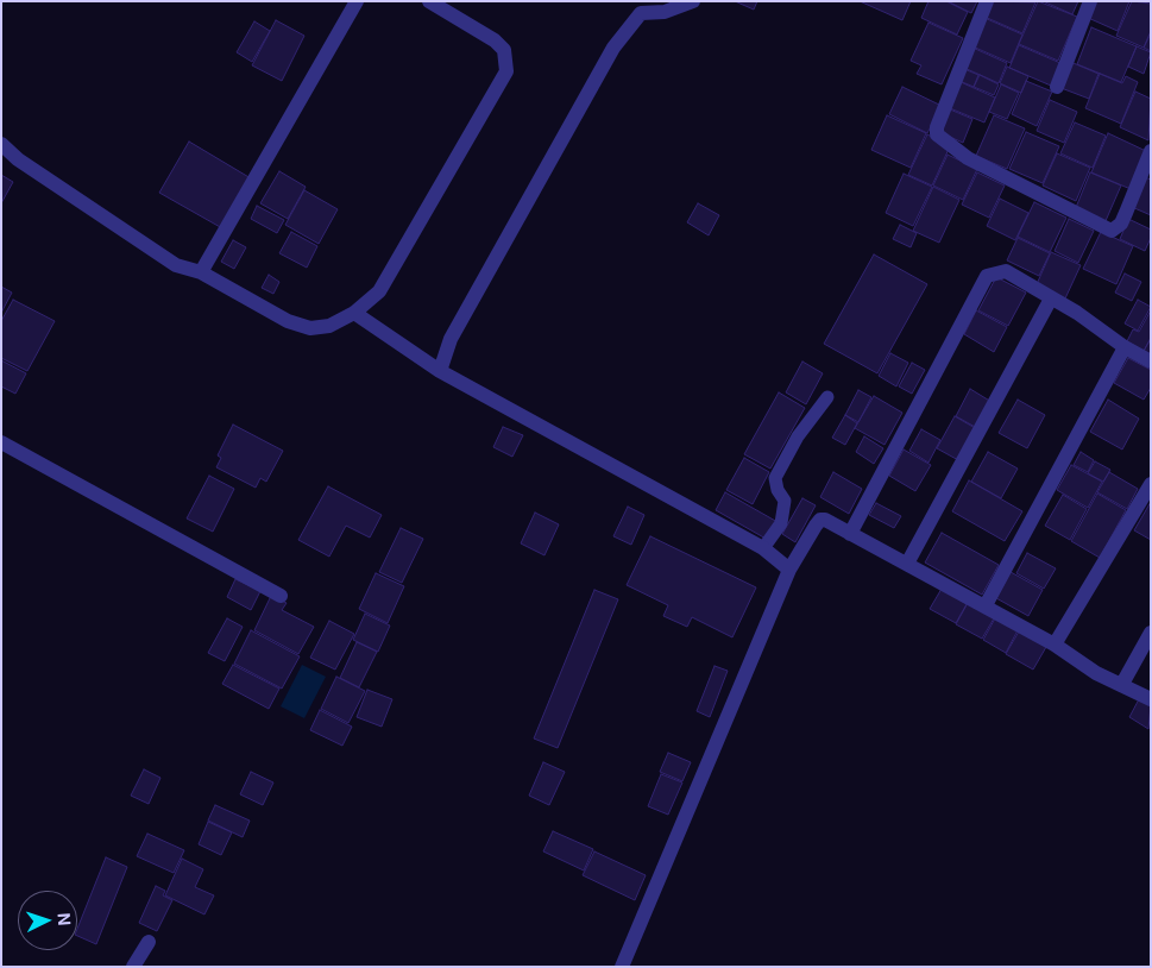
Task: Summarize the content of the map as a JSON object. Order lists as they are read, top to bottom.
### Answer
{
  "north": "right"
}
